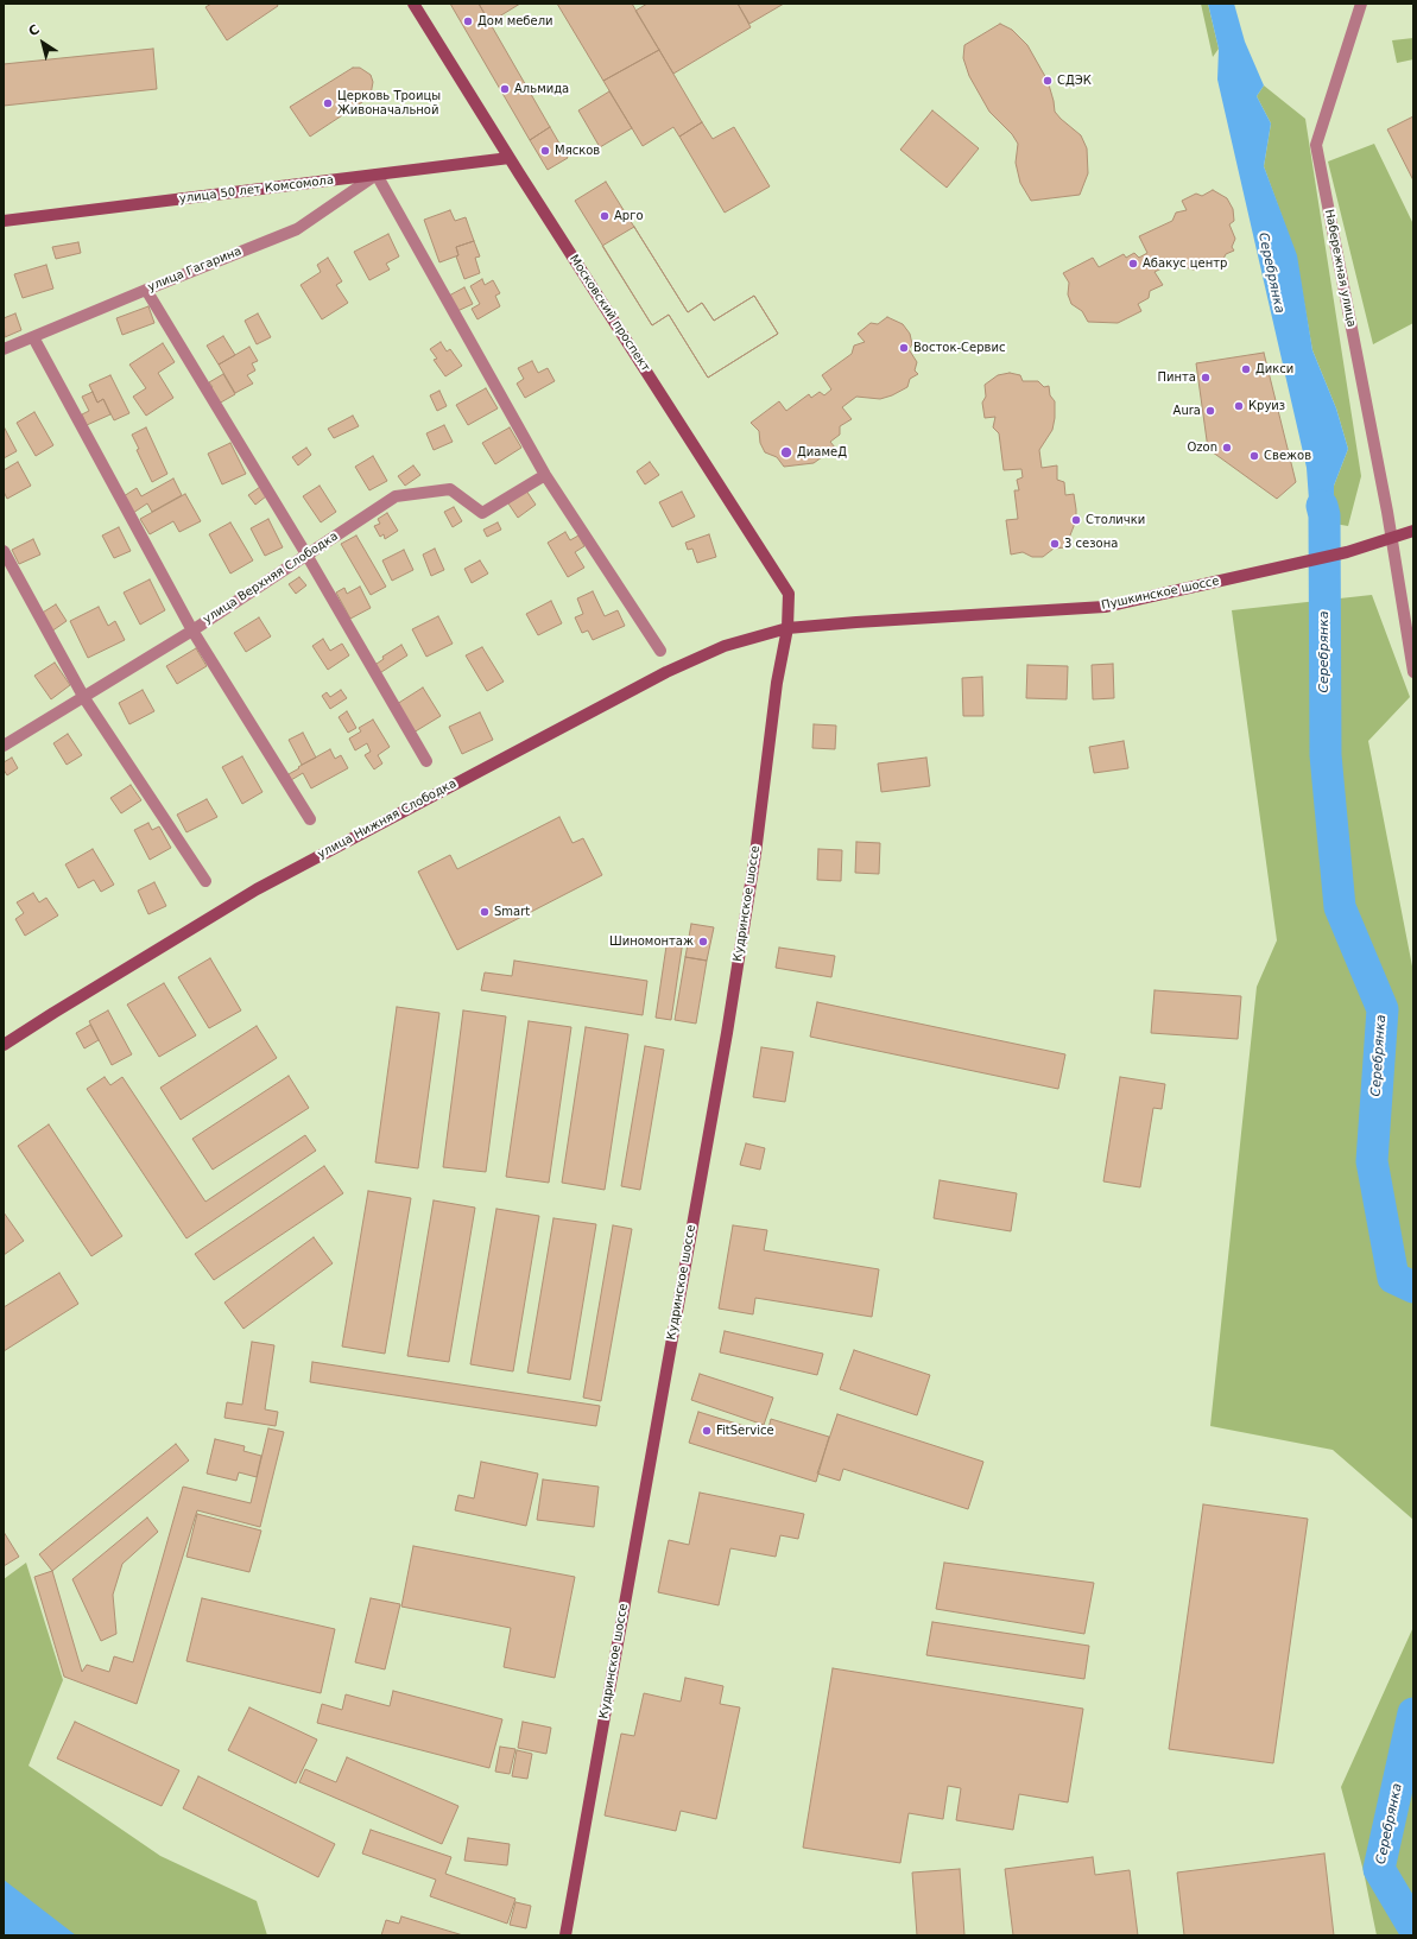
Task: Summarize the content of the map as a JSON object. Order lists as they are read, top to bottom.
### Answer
{
  "streets": {
    "main road": [
      "улица 50 лет Комсомола",
      "Московский проспект",
      "Пушкинское шоссе",
      "улица Нижняя Слободка",
      "Кудринское шоссе"
    ],
    "street": ["Набережная улица", "улица Гагарина", "улица Верхняя Слободка"]
  },
  "crossings": [
    ["улица 50 лет Комсомола", "улица Гагарина"],
    ["улица 50 лет Комсомола", "Московский проспект"],
    ["Набережная улица", "Пушкинское шоссе"],
    ["Московский проспект", "Пушкинское шоссе"],
    ["Московский проспект", "улица Нижняя Слободка"],
    ["Московский проспект", "Кудринское шоссе"],
    ["Пушкинское шоссе", "улица Нижняя Слободка"],
    ["Пушкинское шоссе", "Кудринское шоссе"],
    ["улица Нижняя Слободка", "Кудринское шоссе"]
  ],
  "water": ["Серебрянка"],
  "places": [
    "Дом мебели",
    "СДЭК",
    "Альмида",
    "Церковь Троицы Живоначальной",
    "Мясков",
    "Арго",
    "Абакус центр",
    "Восток-Сервис",
    "Дикси",
    "Пинта",
    "Круиз",
    "Aura",
    "Ozon",
    "ДиамеД",
    "Свежов",
    "Столички",
    "3 сезона",
    "Smart",
    "Шиномонтаж",
    "FitService"
  ],
  "north": "top left"
}
